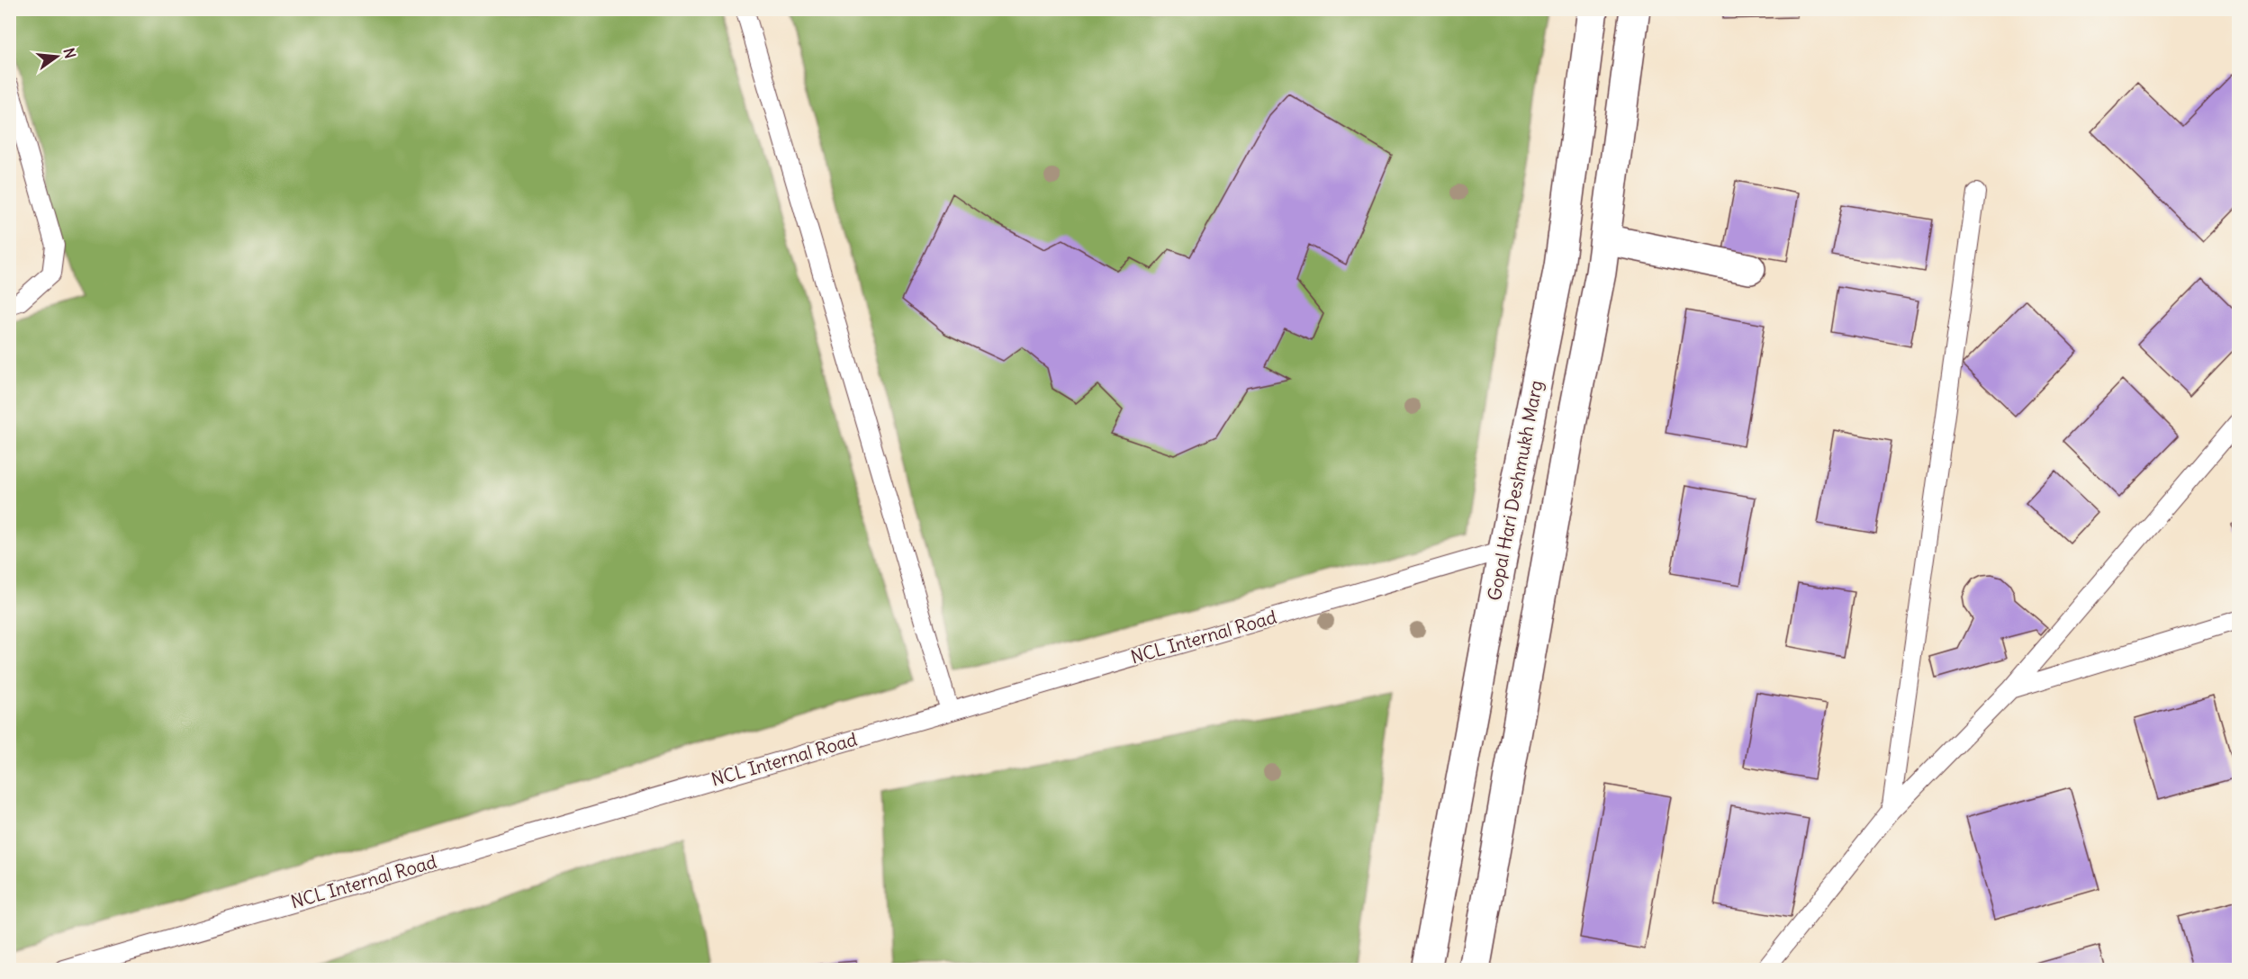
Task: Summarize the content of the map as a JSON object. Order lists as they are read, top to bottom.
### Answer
{
  "streets": {
    "main road": ["Gopal Hari Deshmukh Marg"],
    "lane": ["NCL Internal Road"]
  },
  "crossings": [
    ["Gopal Hari Deshmukh Marg", "NCL Internal Road"]
  ],
  "north": "right"
}
